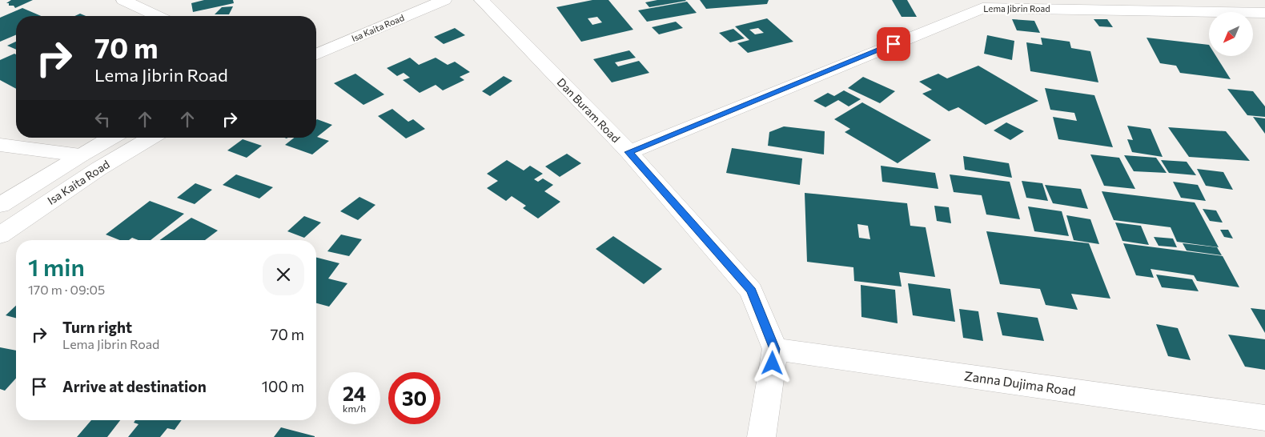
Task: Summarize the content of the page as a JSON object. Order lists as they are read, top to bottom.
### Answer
{
  "streets": {
    "street": [
      "Lema Jibrin Road",
      "Isa Kaita Road",
      "Dan Buram Road",
      "Zanna Dujima Road"
    ]
  },
  "crossings": [
    ["Lema Jibrin Road", "Dan Buram Road"],
    ["Dan Buram Road", "Zanna Dujima Road"]
  ],
  "north": "bottom left",
  "page": {
    "turn": ["70 m", "Lema Jibrin Road"],
    "heading": ["1 min", "170 m · 09:05"],
    "list": [
      {
        "name": "Turn right",
        "note": "Lema Jibrin Road",
        "value": "70 m"
      },
      {
        "name": "Arrive at destination",
        "value": "100 m"
      }
    ],
    "speed": "24 km/h",
    "limit": "30"
  }
}
